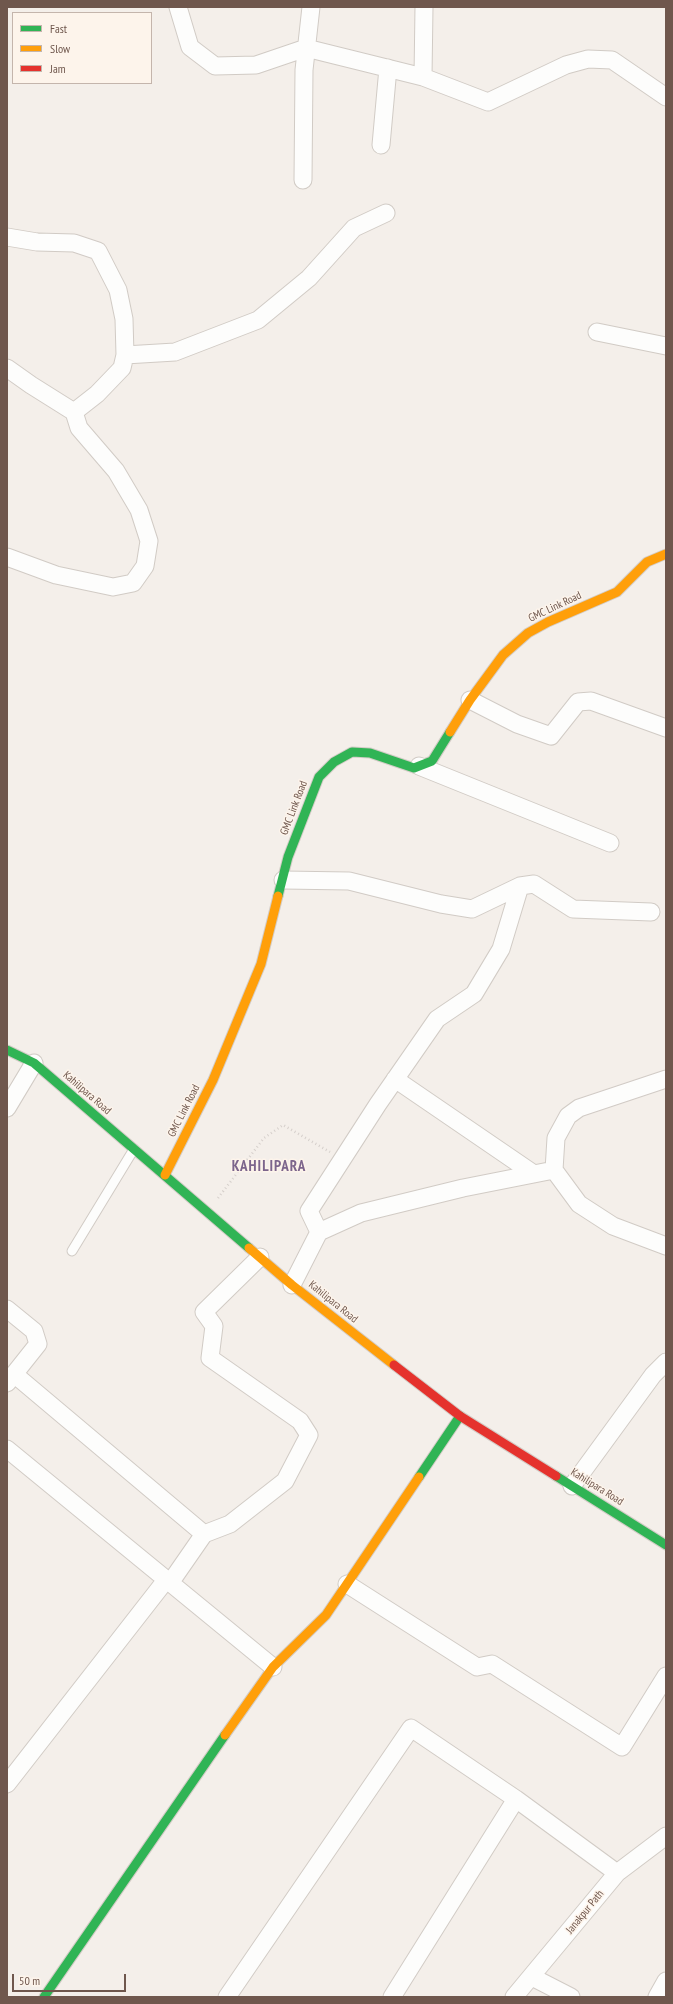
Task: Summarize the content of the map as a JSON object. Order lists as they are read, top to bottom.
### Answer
{
  "streets": {
    "street": ["GMC Link Road", "Kahilipara Road", "Janakpur Path"]
  },
  "crossings": [
    ["GMC Link Road", "Kahilipara Road"]
  ],
  "districts": ["KAHILIPARA"],
  "legend": ["Fast", "Slow", "Jam"],
  "scale_bar": "50 m"
}
